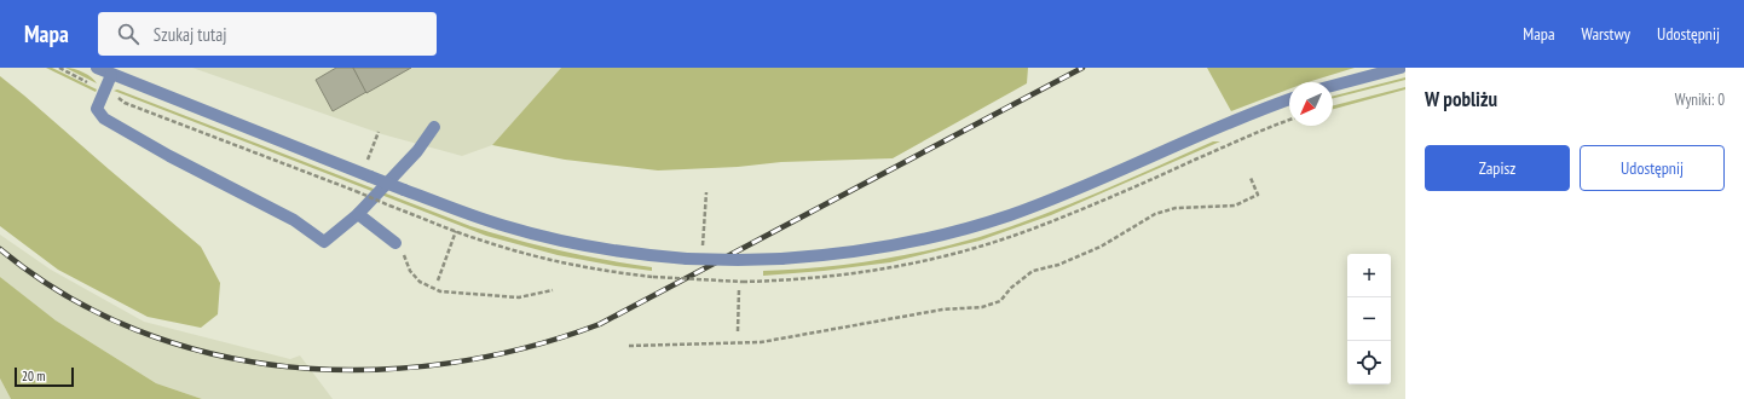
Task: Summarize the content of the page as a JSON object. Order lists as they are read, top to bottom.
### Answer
{
  "scale_bar": "20 m",
  "north": "bottom left",
  "page": {
    "header": "Mapa",
    "search": "Szukaj tutaj",
    "nav": ["Mapa", "Warstwy", "Udostępnij"],
    "heading": ["W pobliżu", "Wyniki: 0"],
    "buttons": ["Zapisz", "Udostępnij"],
    "map_buttons": ["+", "−"],
    "scale": "20 m"
  }
}
